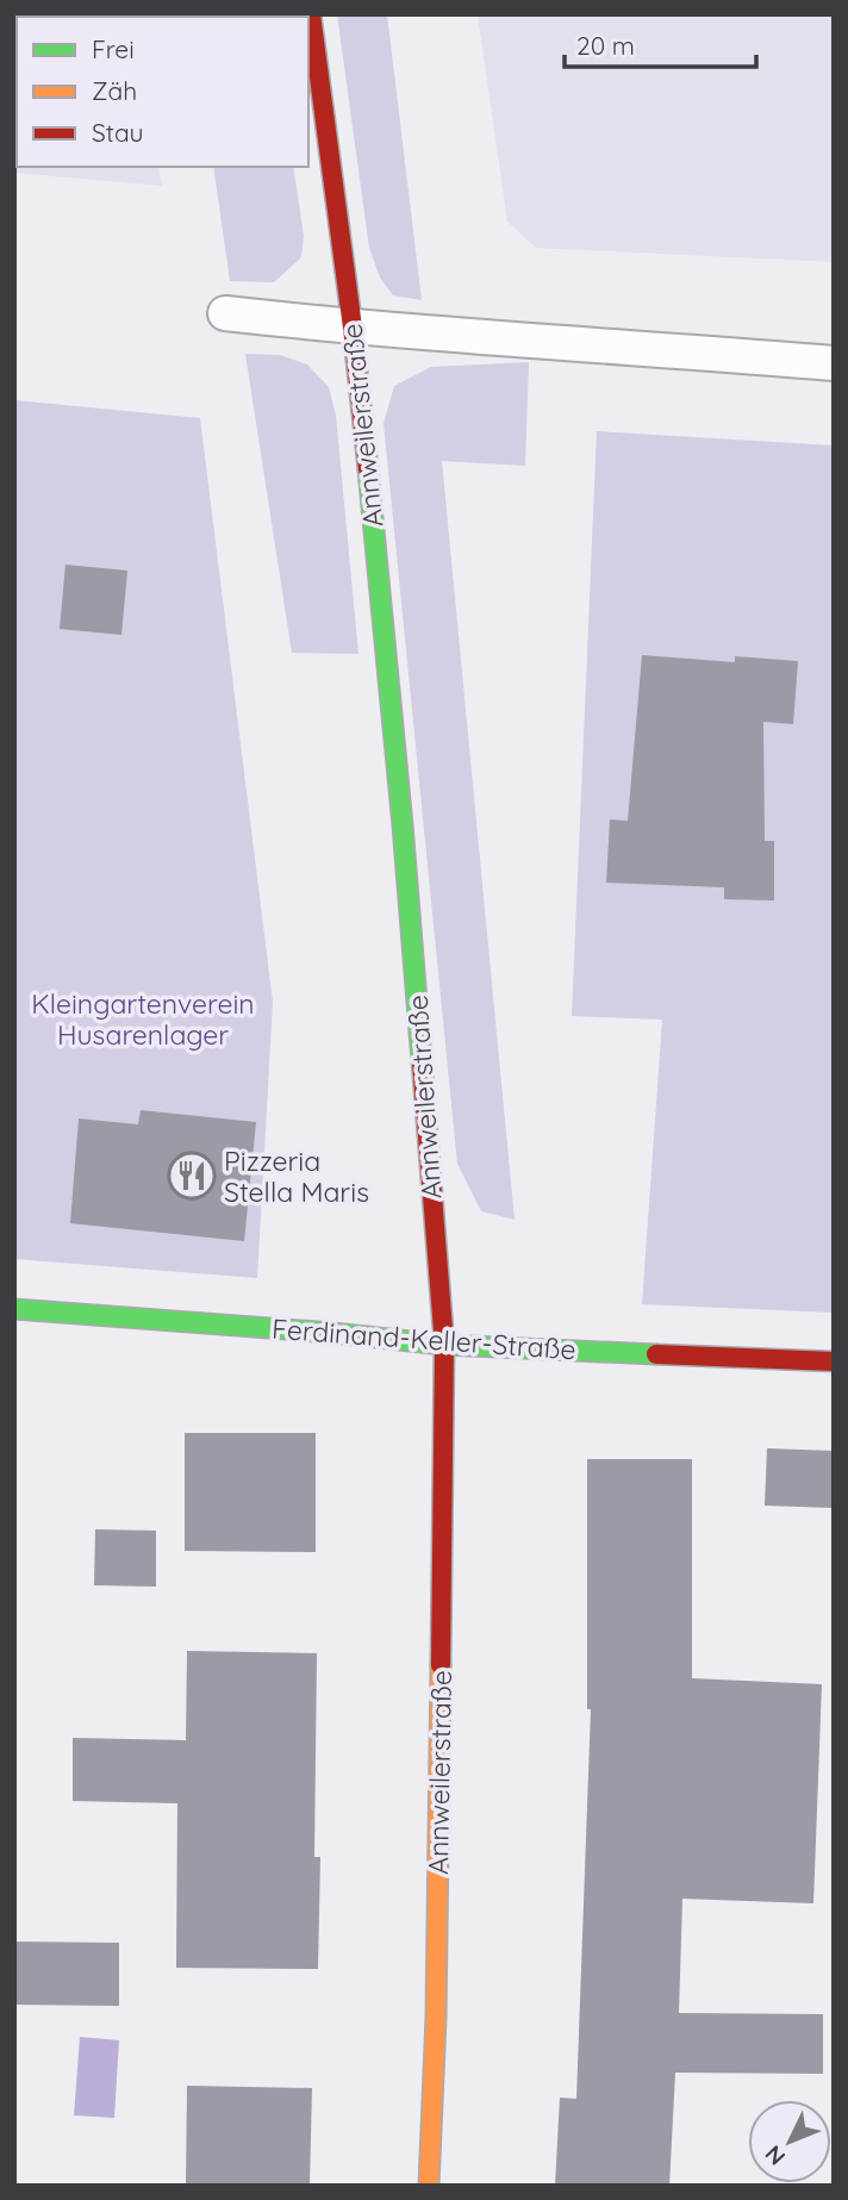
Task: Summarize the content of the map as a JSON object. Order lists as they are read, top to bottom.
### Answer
{
  "streets": {
    "street": ["Annweilerstraße", "Ferdinand-Keller-Straße"]
  },
  "crossings": [
    ["Annweilerstraße", "Ferdinand-Keller-Straße"]
  ],
  "parks": ["Kleingartenverein Husarenlager"],
  "places": {
    "restaurant": ["Pizzeria Stella Maris"]
  },
  "legend": ["Frei", "Zäh", "Stau"],
  "scale_bar": "20 m",
  "north": "bottom left"
}
